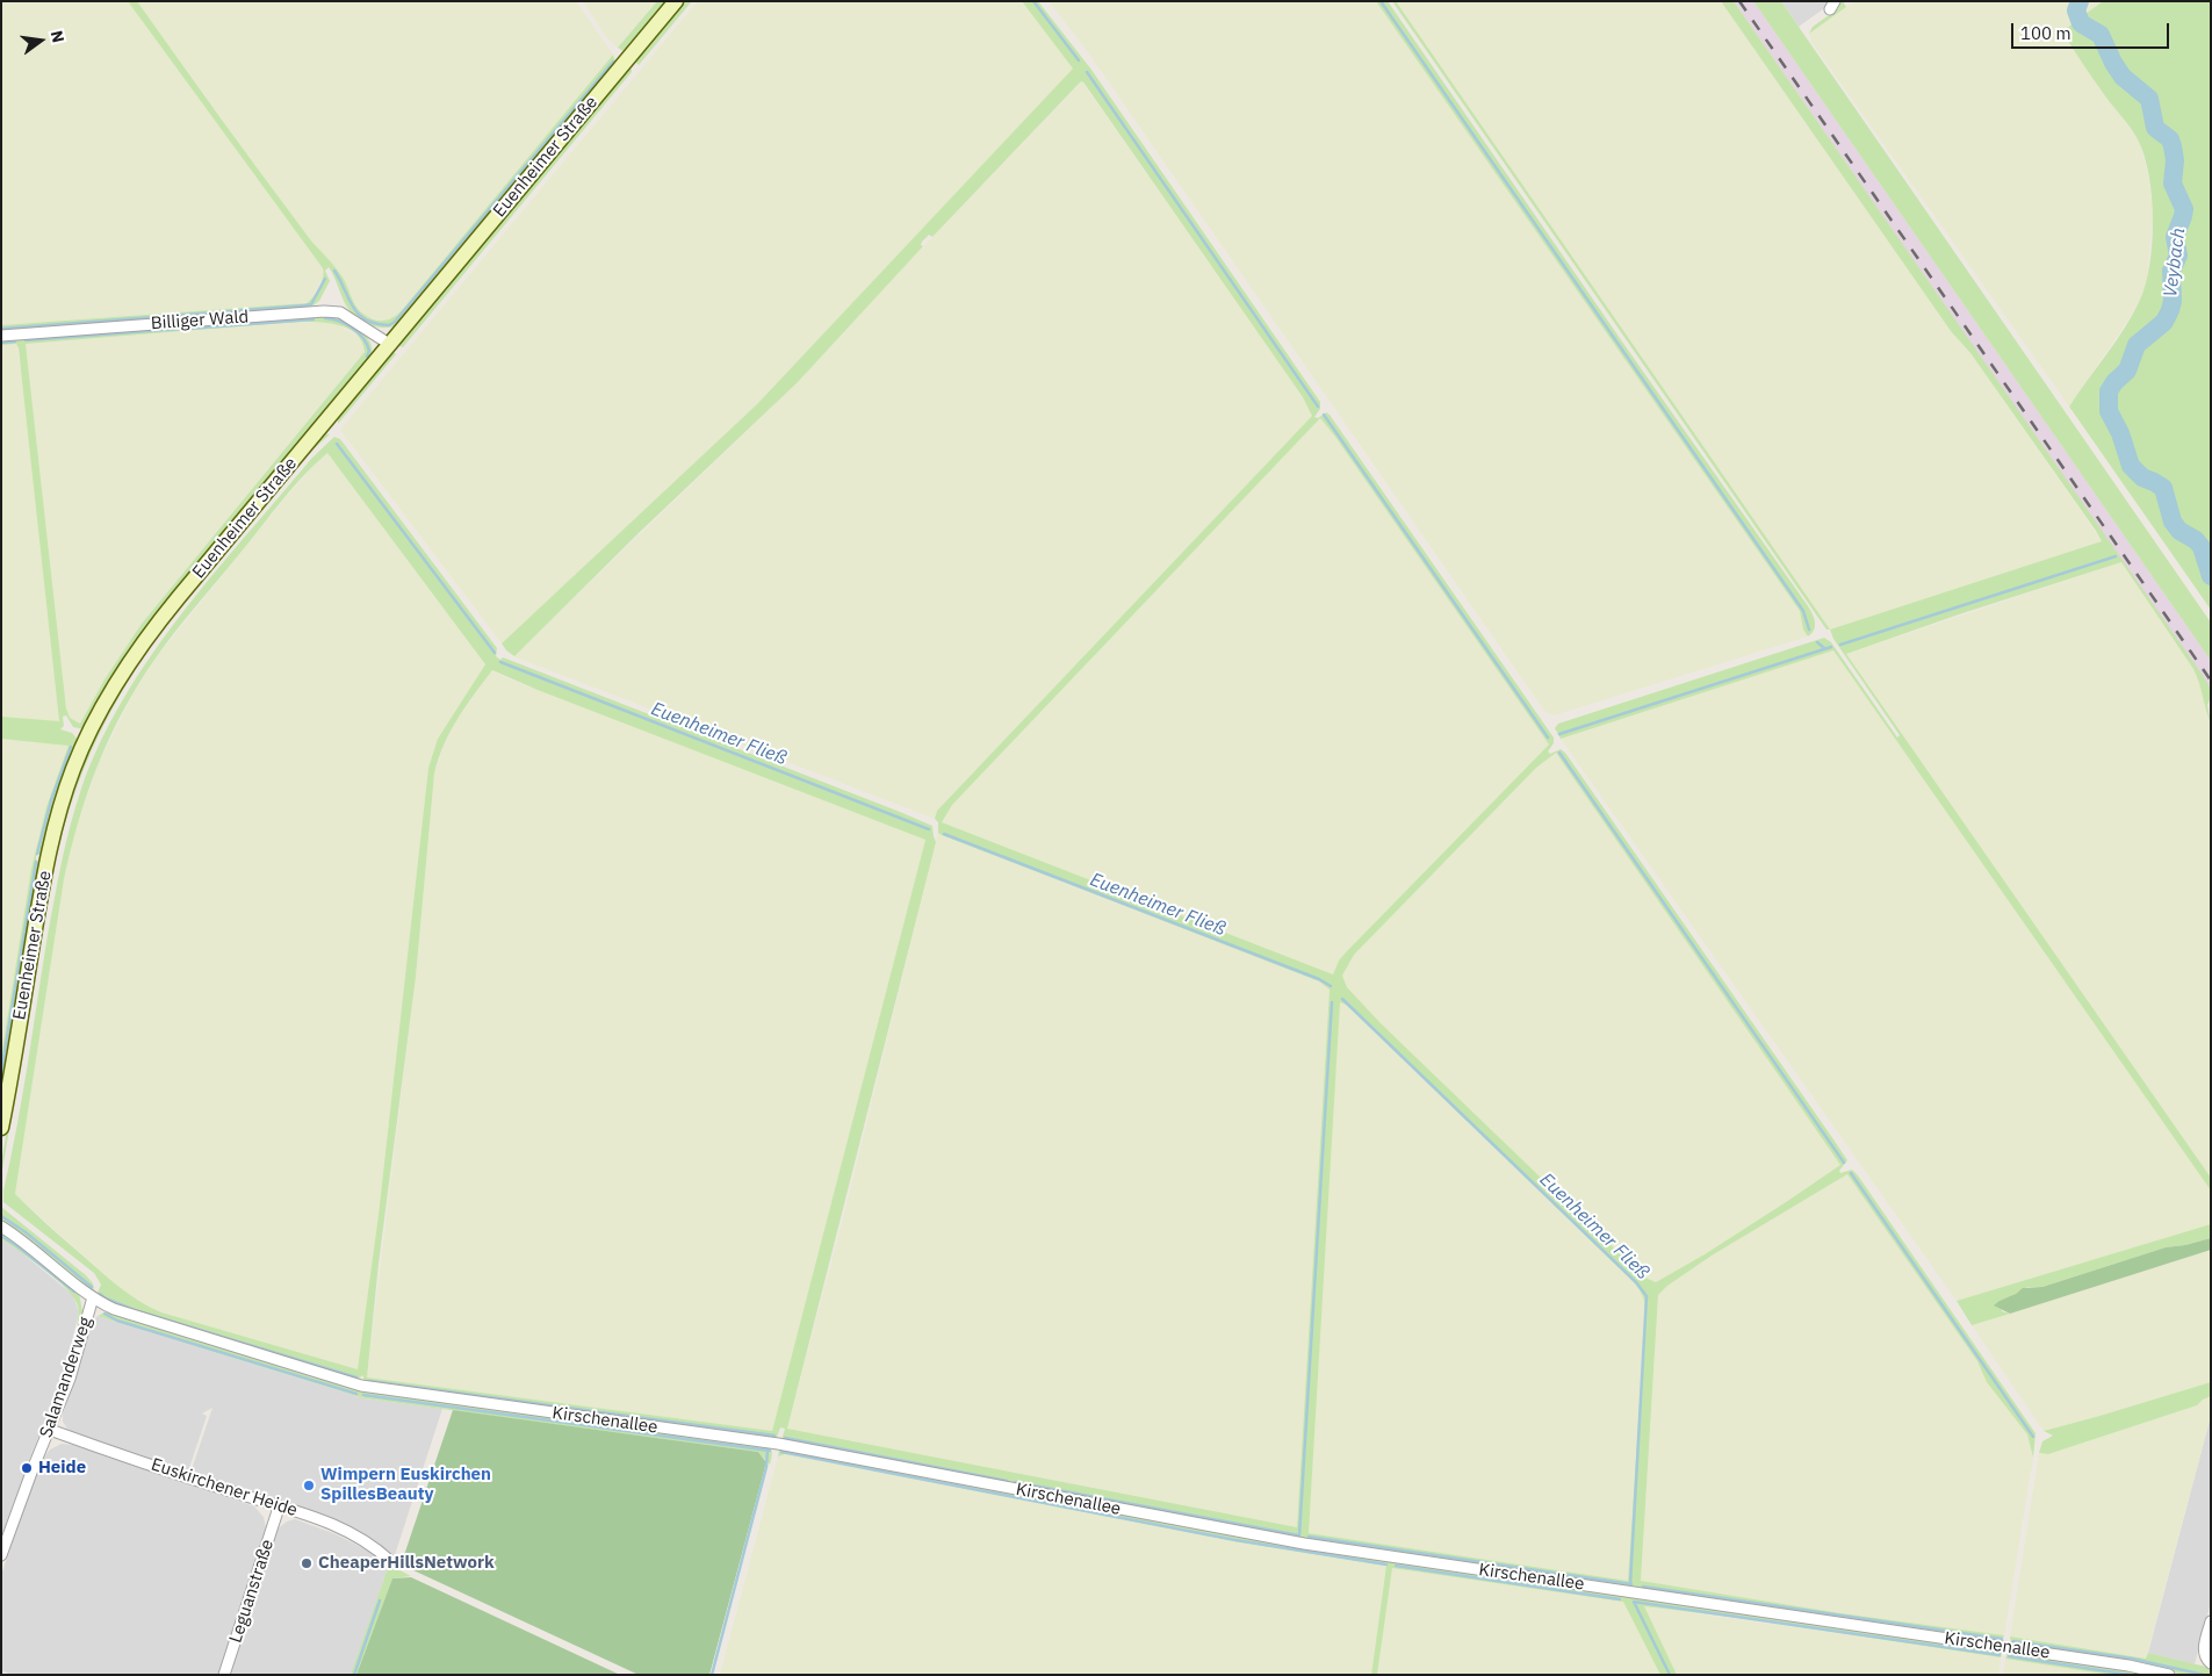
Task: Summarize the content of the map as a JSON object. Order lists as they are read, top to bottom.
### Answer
{
  "streets": {
    "main road": ["Euenheimer Straße"],
    "street": [
      "Billiger Wald",
      "Salamanderweg",
      "Kirschenallee",
      "Euskirchener Heide",
      "Leguanstraße"
    ]
  },
  "crossings": [
    ["Euenheimer Straße", "Billiger Wald"],
    ["Salamanderweg", "Kirschenallee"],
    ["Salamanderweg", "Euskirchener Heide"],
    ["Euskirchener Heide", "Leguanstraße"]
  ],
  "water": ["Veybach", "Euenheimer Fließ"],
  "places": ["Heide", "Wimpern Euskirchen SpillesBeauty", "CheaperHillsNetwork"],
  "scale_bar": "100 m",
  "north": "right"
}
